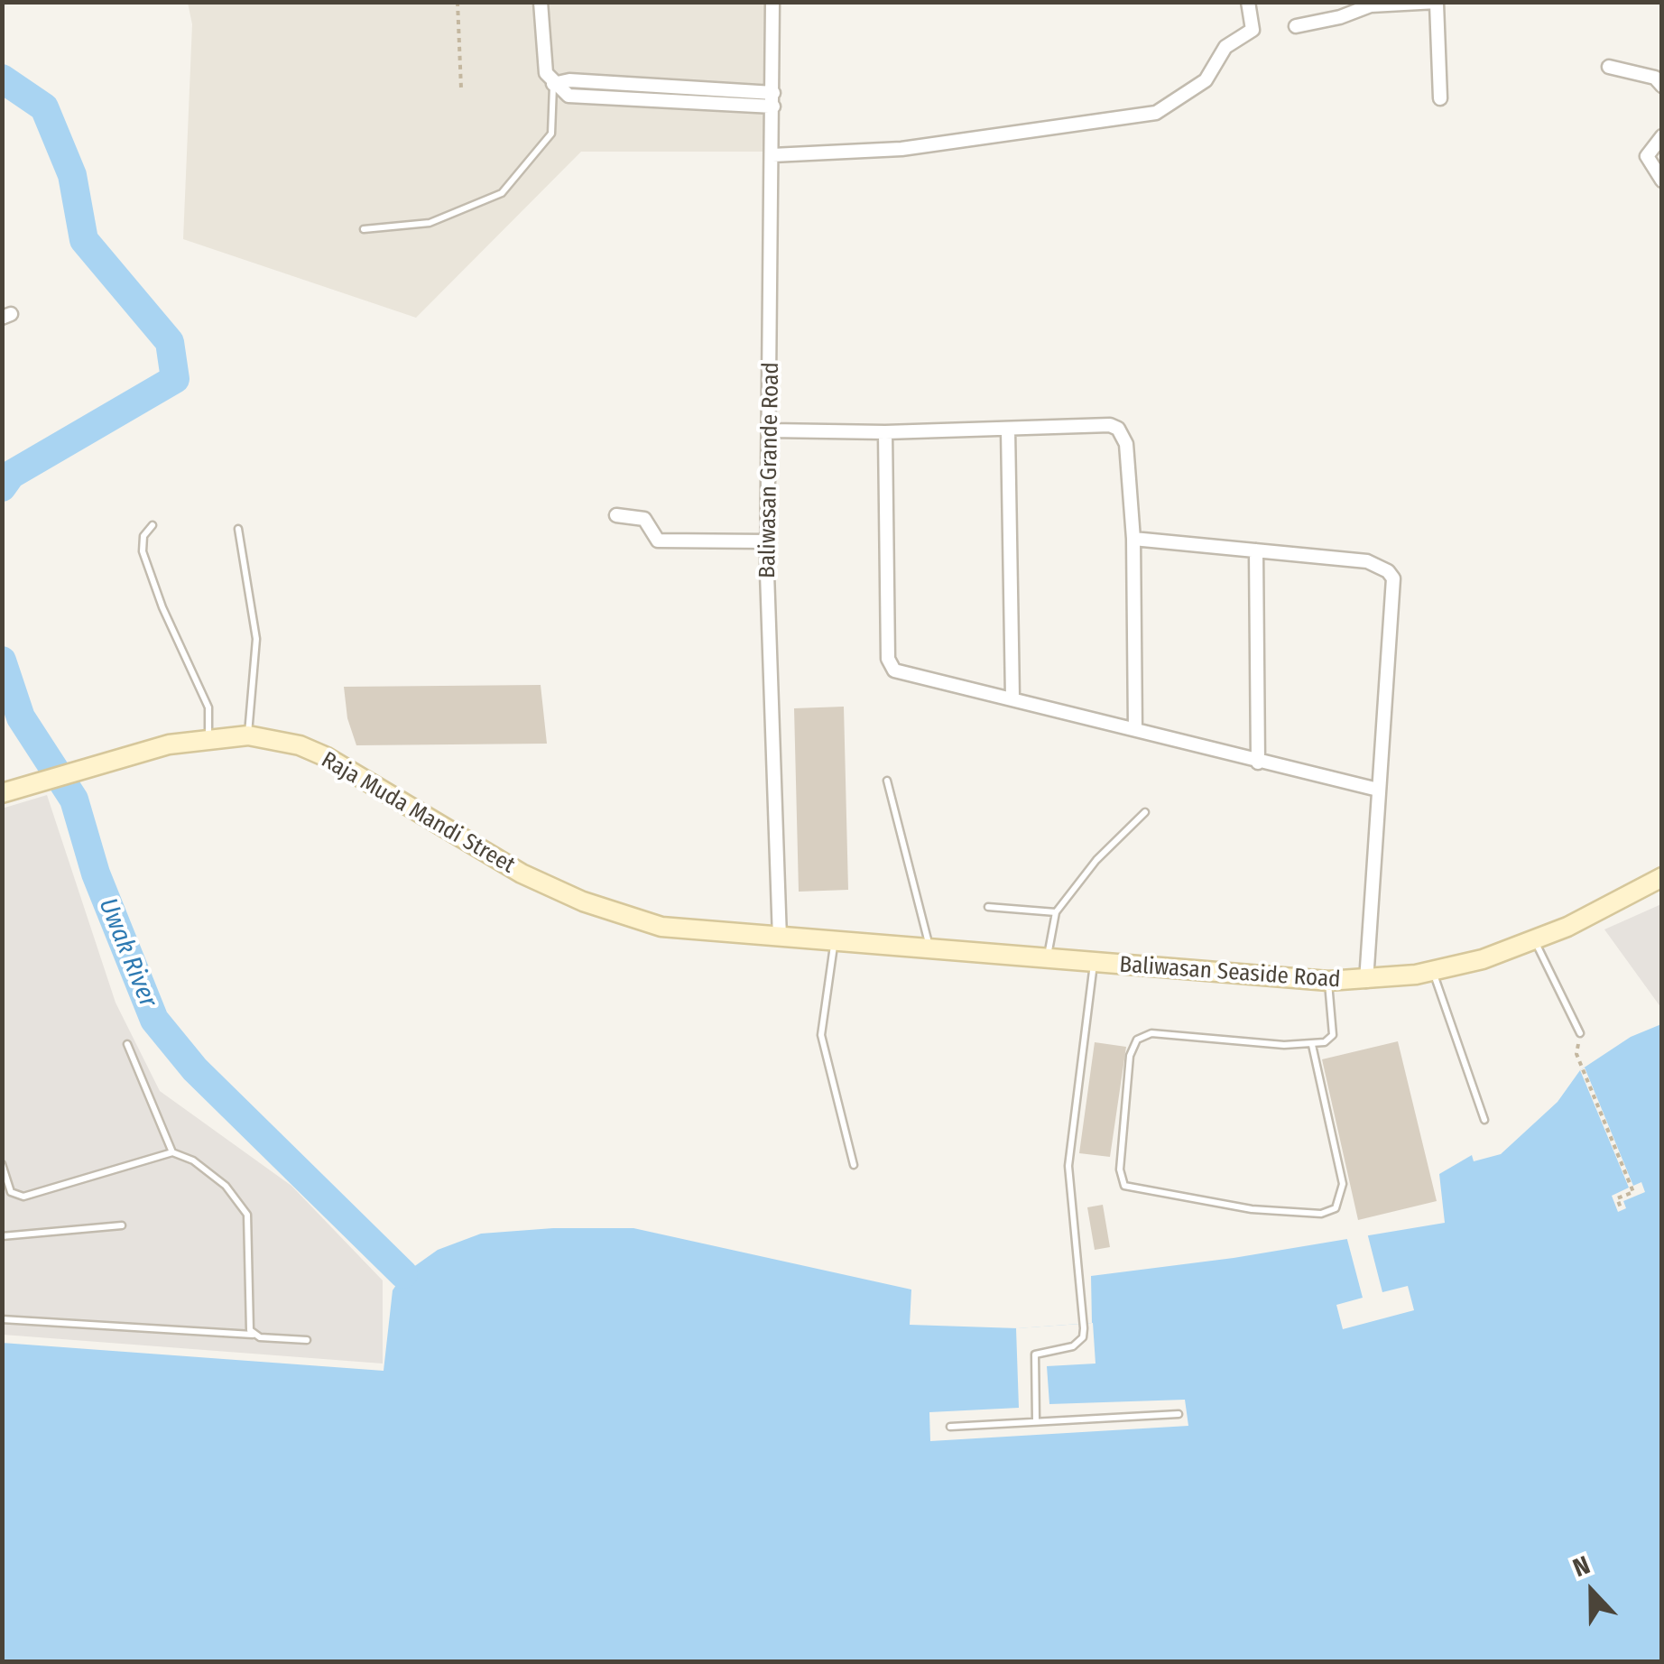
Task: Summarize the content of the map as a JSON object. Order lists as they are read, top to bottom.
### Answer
{
  "streets": {
    "main road": ["Raja Muda Mandi Street", "Baliwasan Seaside Road"],
    "street": ["Baliwasan Grande Road"]
  },
  "crossings": [
    ["Baliwasan Grande Road", "Raja Muda Mandi Street"],
    ["Baliwasan Grande Road", "Baliwasan Seaside Road"],
    ["Raja Muda Mandi Street", "Baliwasan Seaside Road"]
  ],
  "water": ["Uwak River"],
  "north": "top"
}
